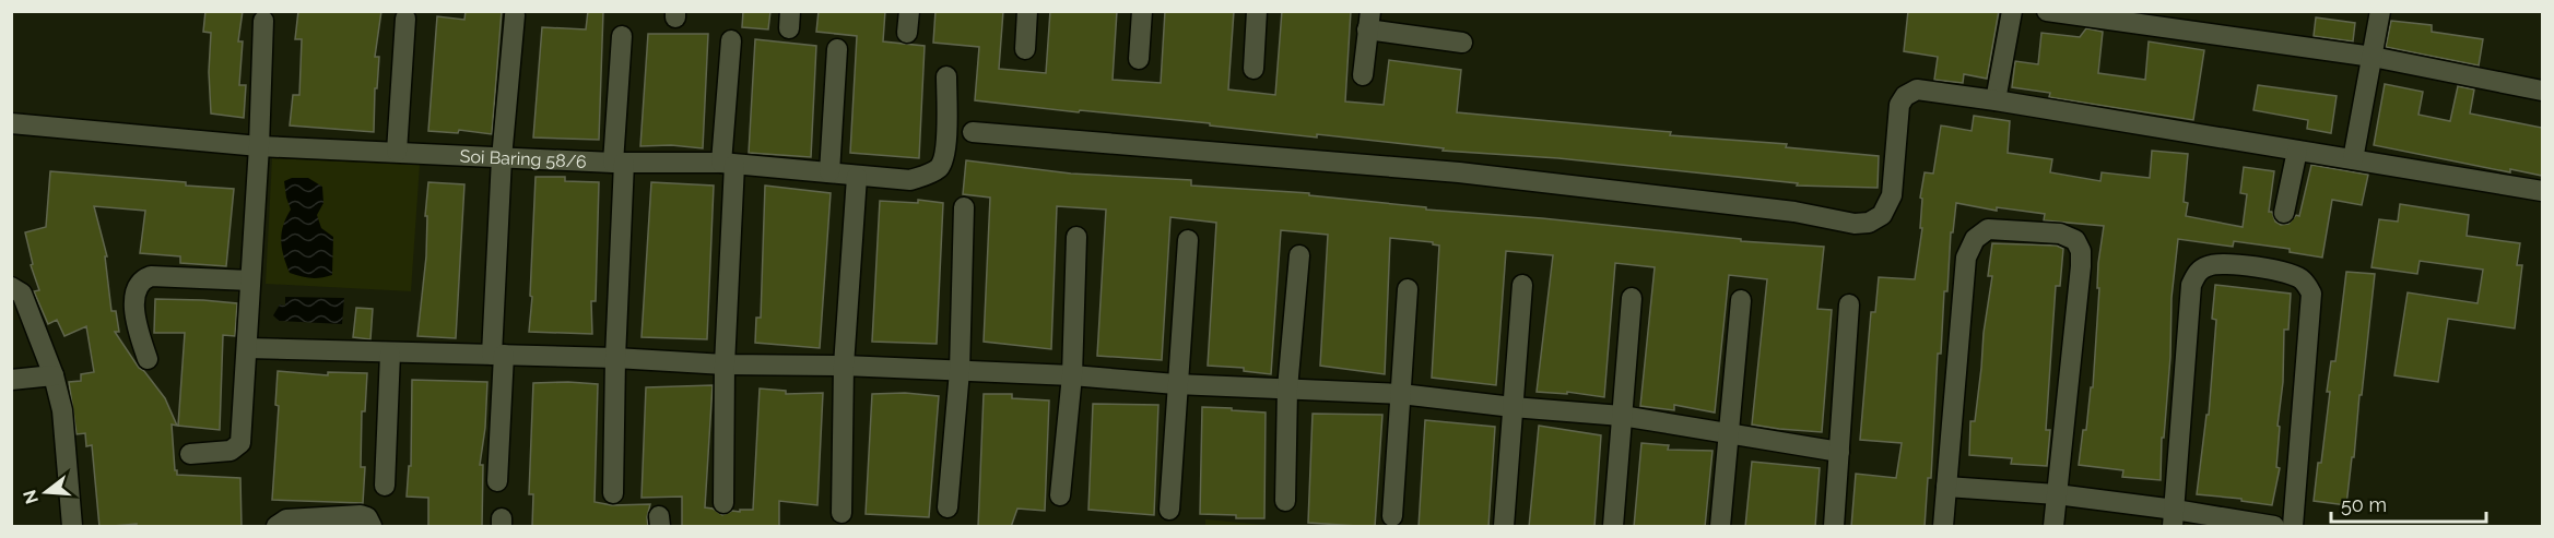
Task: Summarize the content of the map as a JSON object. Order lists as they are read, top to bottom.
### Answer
{
  "streets": {
    "street": ["Soi Baring 58/6"]
  },
  "scale_bar": "50 m",
  "north": "left"
}
